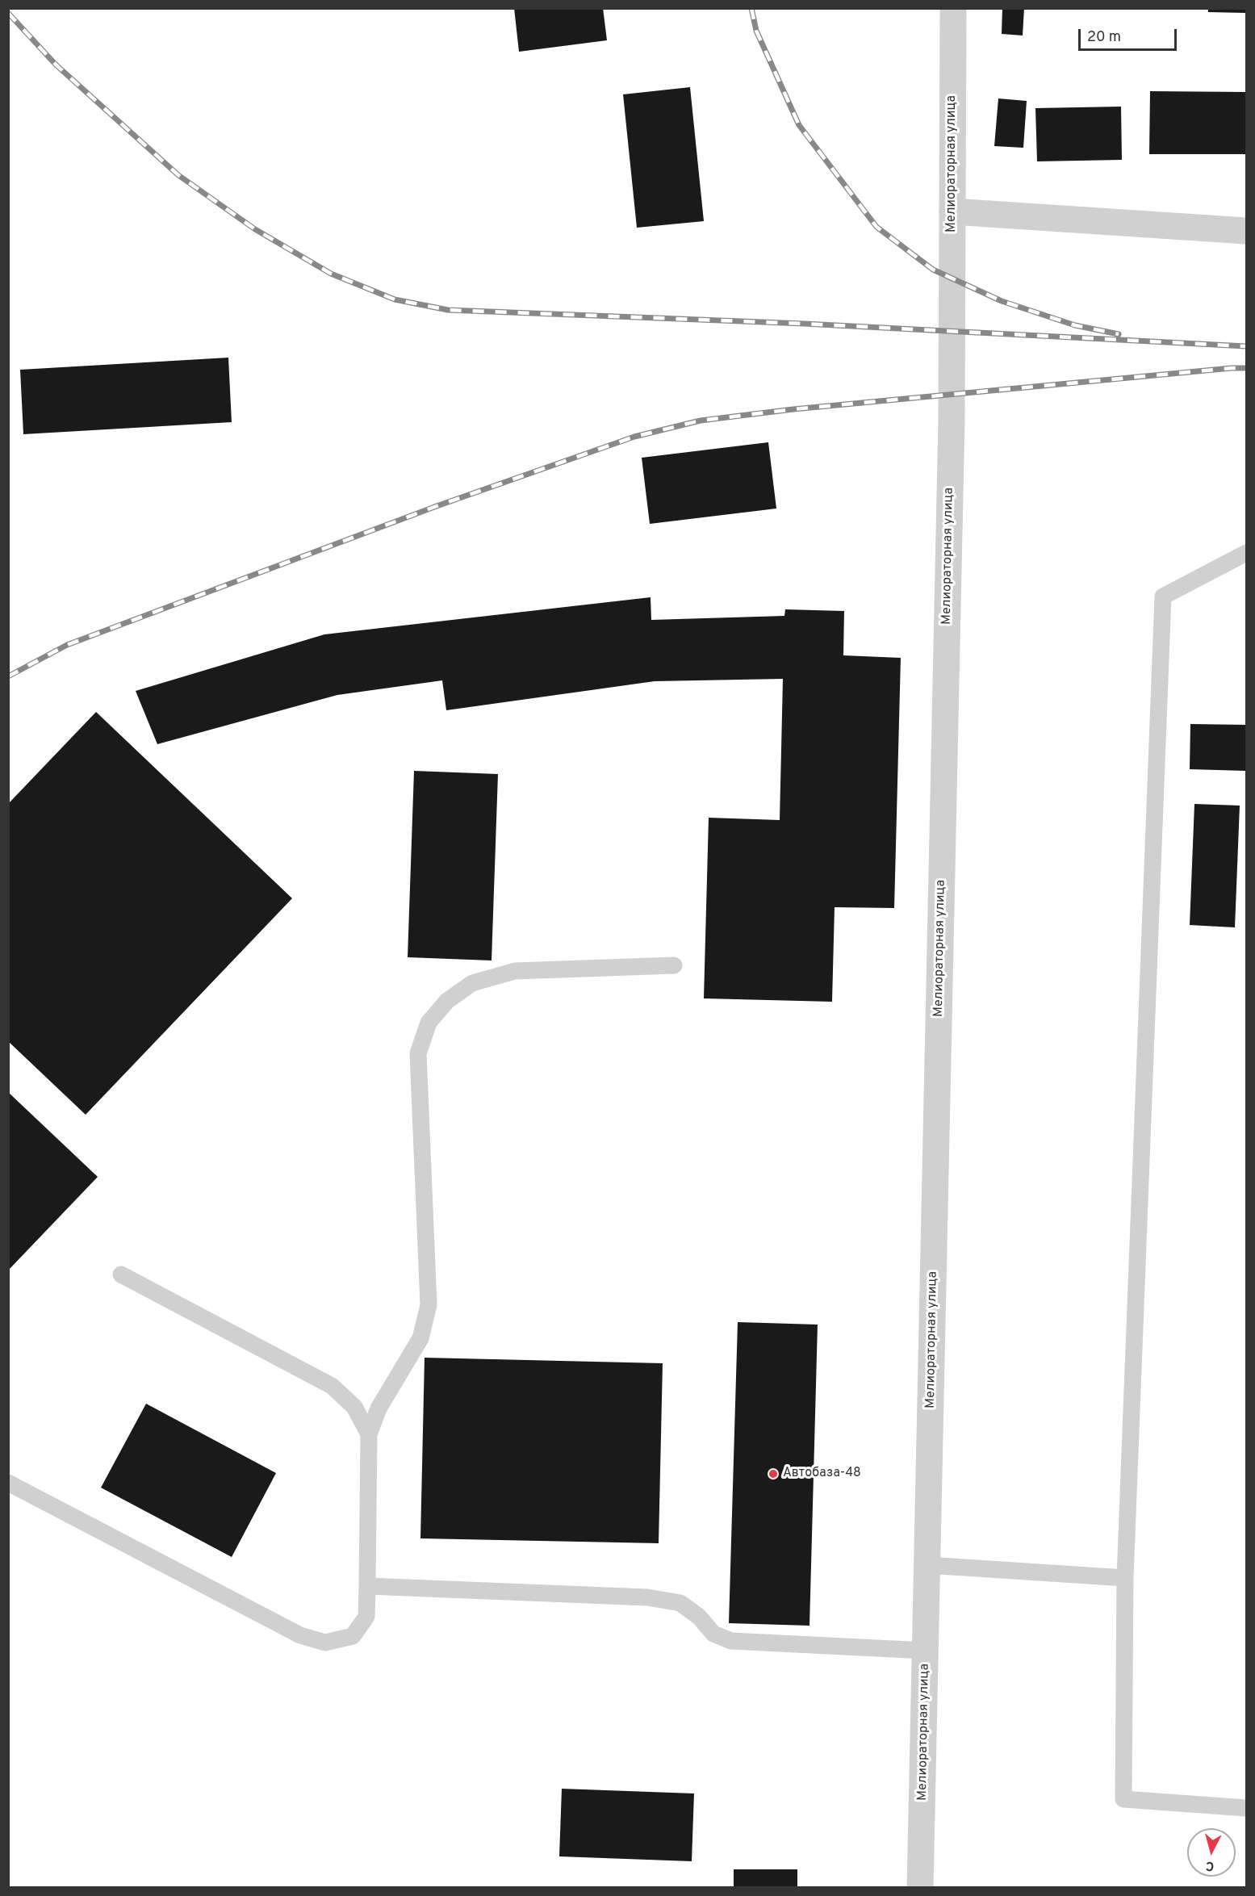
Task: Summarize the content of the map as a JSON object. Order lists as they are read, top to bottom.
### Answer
{
  "streets": {
    "street": ["Мелиораторная улица"]
  },
  "places": ["Автобаза-48"],
  "scale_bar": "20 m",
  "north": "bottom"
}
